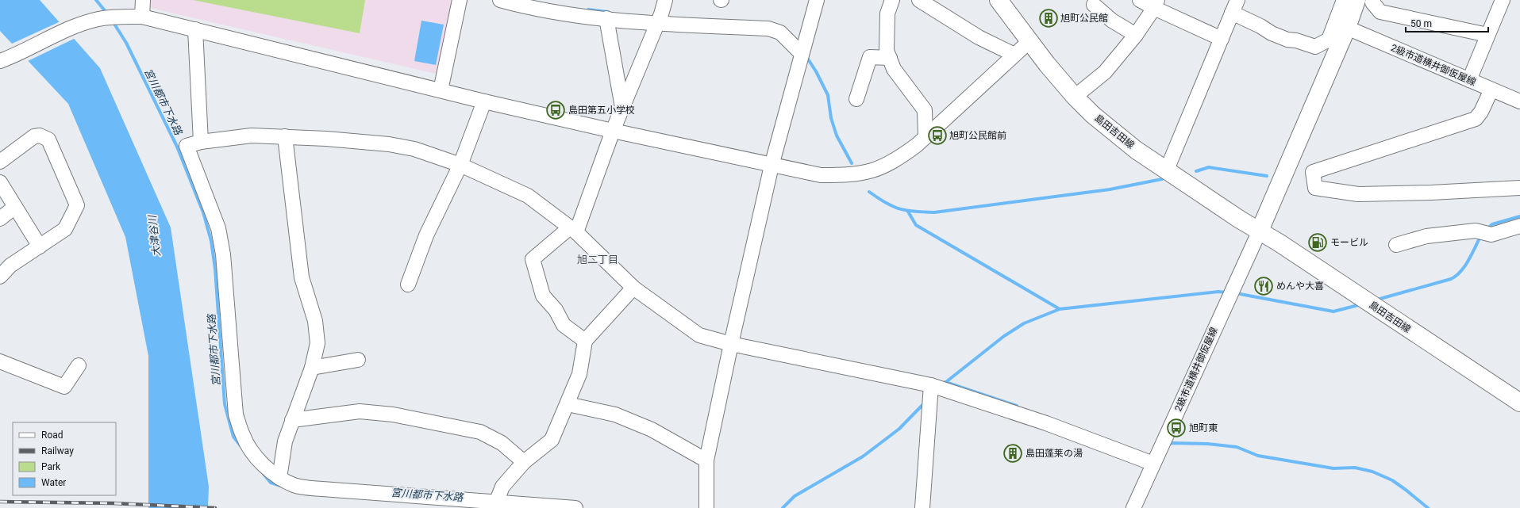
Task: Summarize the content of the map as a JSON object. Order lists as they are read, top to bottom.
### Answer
{
  "streets": {
    "main road": ["島田吉田線"],
    "street": ["2級市道横井御仮屋線"]
  },
  "crossings": [
    ["2級市道横井御仮屋線", "島田吉田線"]
  ],
  "districts": ["旭二丁目"],
  "water": ["宮川都市下水路", "大津谷川"],
  "places": {
    "building": ["旭町公民館", "島田蓬莱の湯"],
    "bus stop": ["島田第五小学校", "旭町公民館前", "旭町東"],
    "fuel station": ["モービル"],
    "restaurant": ["めんや大喜"]
  },
  "legend": [
    "Road",
    "Railway",
    "Park",
    "Water"
  ],
  "scale_bar": "50 m"
}
